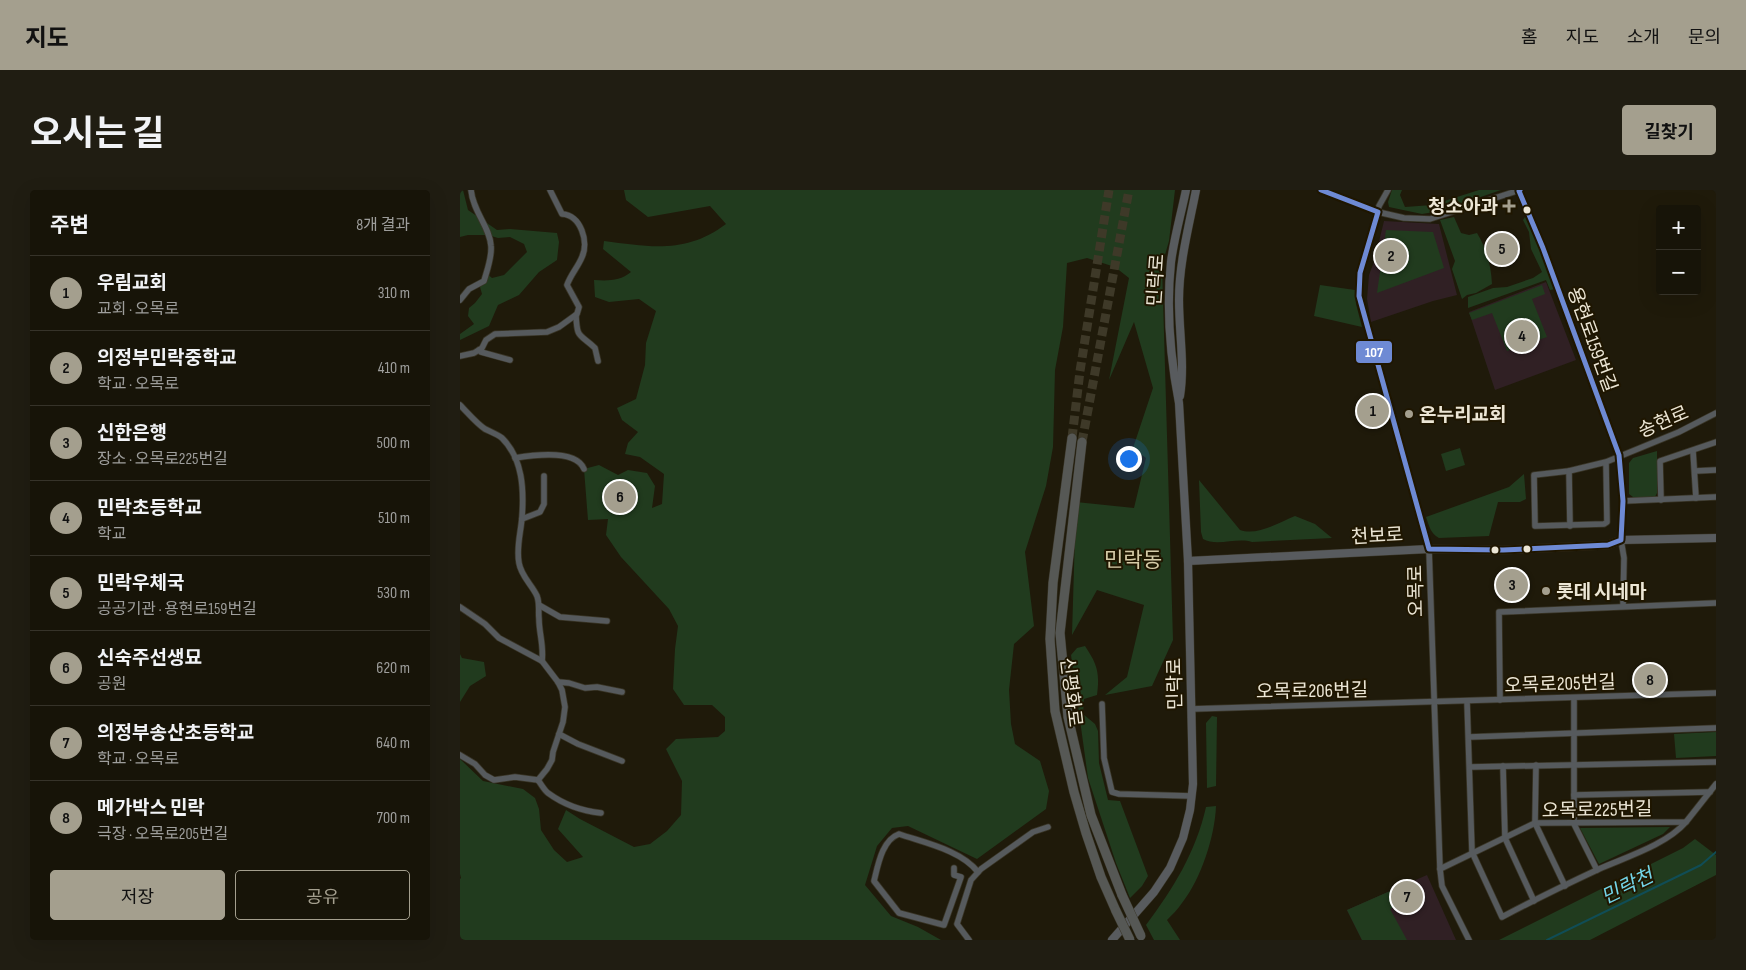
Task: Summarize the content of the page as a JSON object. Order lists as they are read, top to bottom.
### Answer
{
  "streets": {
    "highway": ["신평화로"],
    "main road": ["민락로", "천보로"],
    "street": [
      "용현로159번길",
      "송현로",
      "오목로",
      "오목로205번길",
      "오목로206번길",
      "오목로225번길"
    ]
  },
  "crossings": [
    ["민락로", "천보로"],
    ["민락로", "오목로206번길"],
    ["용현로159번길", "송현로"],
    ["용현로159번길", "천보로"],
    ["천보로", "오목로"],
    ["오목로", "오목로205번길"],
    ["오목로", "오목로206번길"],
    ["오목로", "오목로225번길"],
    ["오목로205번길", "오목로206번길"]
  ],
  "districts": ["민락동"],
  "water": ["민락천"],
  "places": {
    "health": ["청소아과"],
    "other": ["온누리교회", "롯데 시네마"]
  },
  "lines": ["transit line 107"],
  "page": {
    "header": "지도",
    "nav": [
      "홈",
      "지도",
      "소개",
      "문의"
    ],
    "title": "오시는 길",
    "buttons": [
      "길찾기",
      ["저장", "공유"]
    ],
    "heading": ["주변", "8개 결과"],
    "map_buttons": ["+", "−"],
    "pins": [
      "5",
      "2",
      "4",
      "1",
      "6",
      "3",
      "8",
      "7"
    ],
    "list": [
      {
        "mark": "1",
        "name": "우림교회",
        "note": "교회 · 오목로",
        "value": "310 m"
      },
      {
        "mark": "2",
        "name": "의정부민락중학교",
        "note": "학교 · 오목로",
        "value": "410 m"
      },
      {
        "mark": "3",
        "name": "신한은행",
        "note": "장소 · 오목로225번길",
        "value": "500 m"
      },
      {
        "mark": "4",
        "name": "민락초등학교",
        "note": "학교",
        "value": "510 m"
      },
      {
        "mark": "5",
        "name": "민락우체국",
        "note": "공공기관 · 용현로159번길",
        "value": "530 m"
      },
      {
        "mark": "6",
        "name": "신숙주선생묘",
        "note": "공원",
        "value": "620 m"
      },
      {
        "mark": "7",
        "name": "의정부송산초등학교",
        "note": "학교 · 오목로",
        "value": "640 m"
      },
      {
        "mark": "8",
        "name": "메가박스 민락",
        "note": "극장 · 오목로205번길",
        "value": "700 m"
      }
    ]
  }
}
